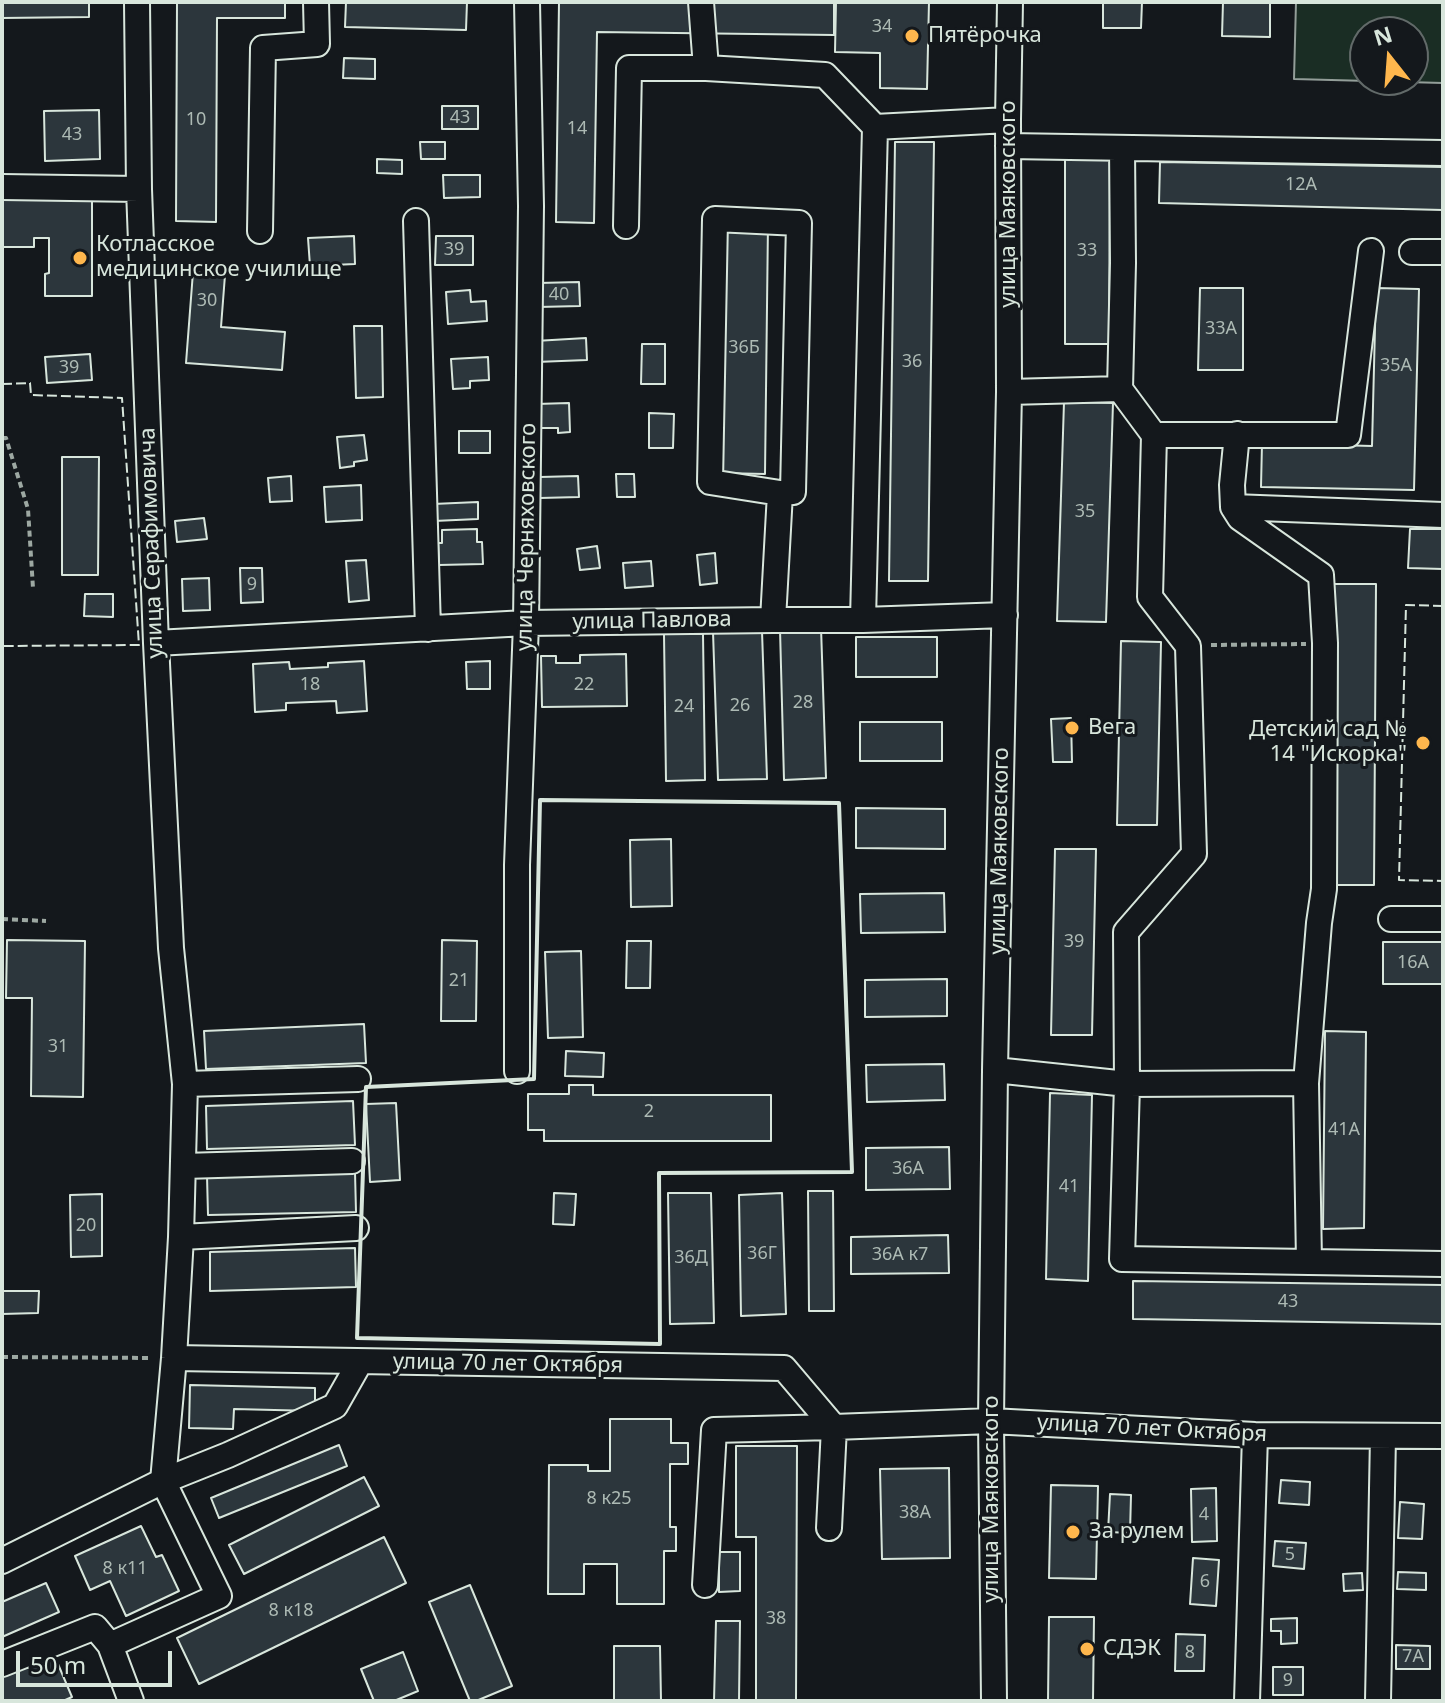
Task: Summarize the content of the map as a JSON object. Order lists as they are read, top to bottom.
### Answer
{
  "streets": {
    "street": [
      "улица Маяковского",
      "улица Черняховского",
      "улица Серафимовича",
      "улица Павлова",
      "улица 70 лет Октября"
    ]
  },
  "crossings": [
    ["улица Маяковского", "улица Павлова"],
    ["улица Маяковского", "улица 70 лет Октября"],
    ["улица Черняховского", "улица Павлова"],
    ["улица Серафимовича", "улица Павлова"],
    ["улица Серафимовича", "улица 70 лет Октября"]
  ],
  "places": [
    "Пятёрочка",
    "Котласское медицинское училище",
    "Вега",
    "Детский сад № 14 \"Искорка\"",
    "За рулем",
    "СДЭК"
  ],
  "house_numbers": [
    "34",
    "43",
    "10",
    "14",
    "43",
    "12А",
    "39",
    "33",
    "40",
    "30",
    "33А",
    "36Б",
    "36",
    "35А",
    "39",
    "35",
    "9",
    "18",
    "22",
    "28",
    "26",
    "24",
    "39",
    "16А",
    "21",
    "31",
    "2",
    "41А",
    "36А",
    "41",
    "20",
    "36Г",
    "36А к7",
    "36Д",
    "43",
    "8 к25",
    "38А",
    "4",
    "5",
    "8 к11",
    "6",
    "8 к18",
    "38",
    "8",
    "7А",
    "9"
  ],
  "scale_bar": "50 m",
  "north": "top"
}
